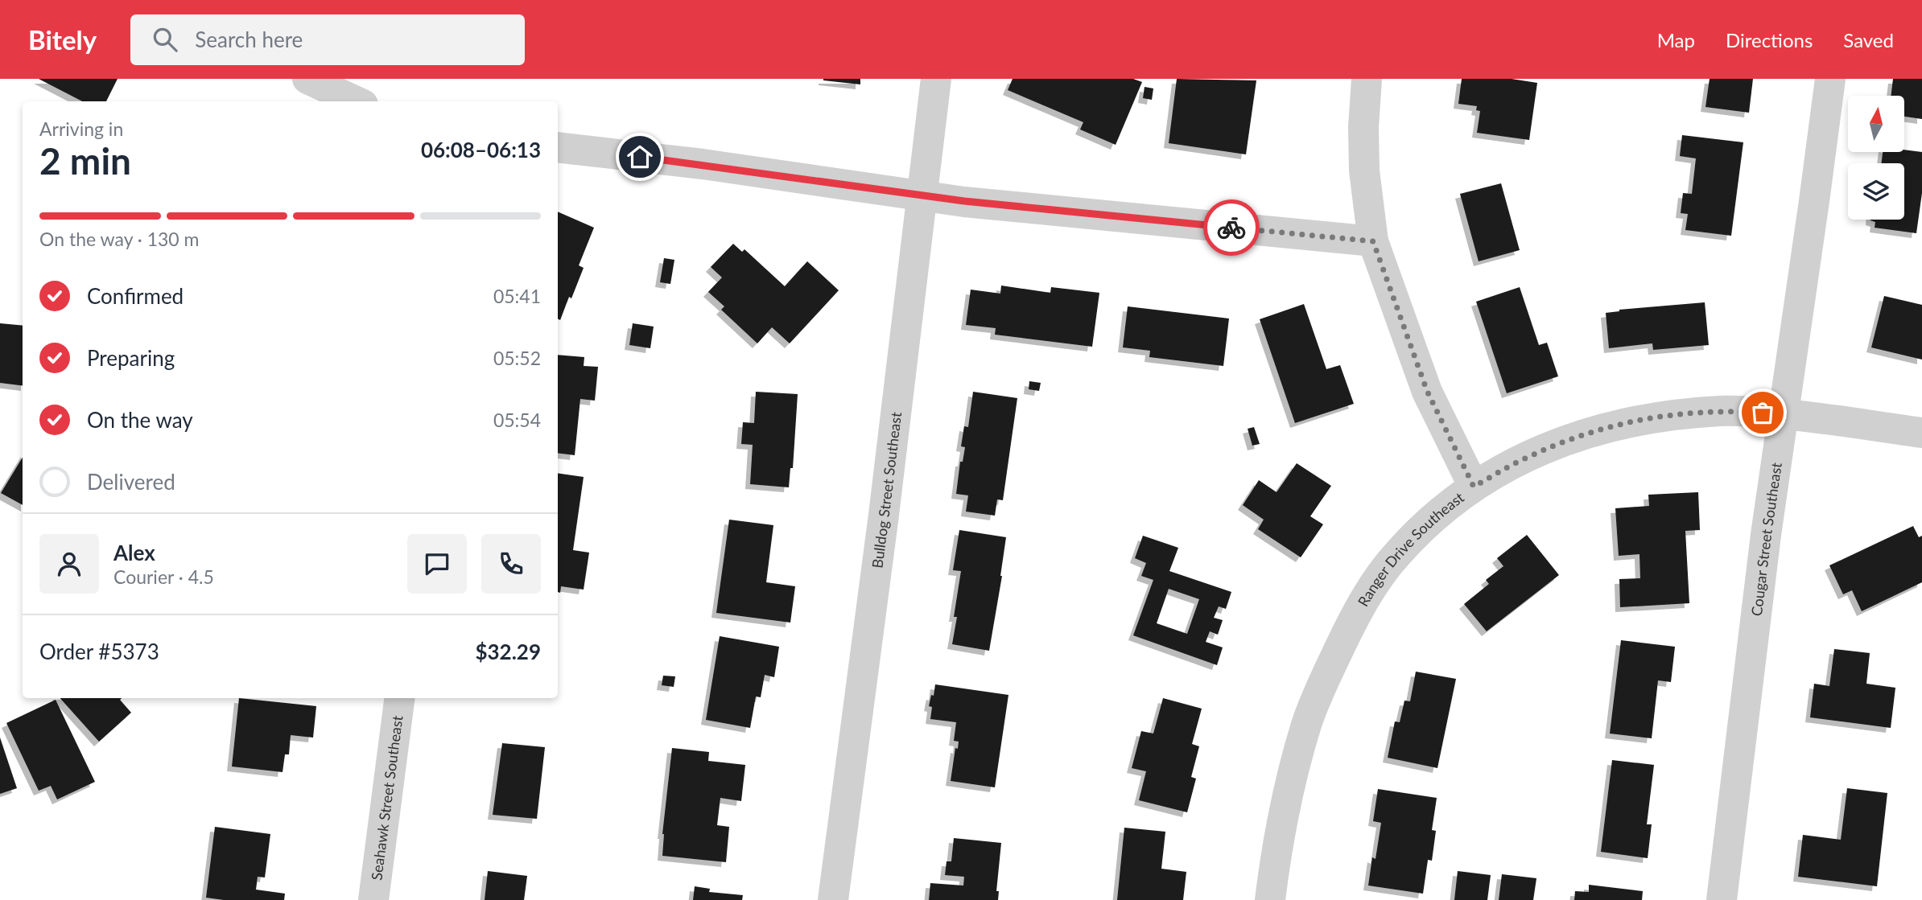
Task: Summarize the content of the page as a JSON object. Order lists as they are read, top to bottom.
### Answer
{
  "streets": {
    "street": [
      "Bulldog Street Southeast",
      "Cougar Street Southeast",
      "Ranger Drive Southeast",
      "Seahawk Street Southeast"
    ]
  },
  "crossings": [
    ["Cougar Street Southeast", "Ranger Drive Southeast"]
  ],
  "north": "top",
  "page": {
    "header": "Bitely",
    "search": "Search here",
    "nav": ["Map", "Directions", "Saved"],
    "heading": ["2 min", "Arriving in", "06:08–06:13"],
    "panel": [
      "Alex",
      "Courier · 4.5",
      "Order #5373",
      "$32.29"
    ],
    "bar": "On the way · 130 m",
    "list": [
      ["Confirmed", "05:41"],
      ["Preparing", "05:52"],
      ["On the way", "05:54"],
      "Delivered"
    ]
  }
}
